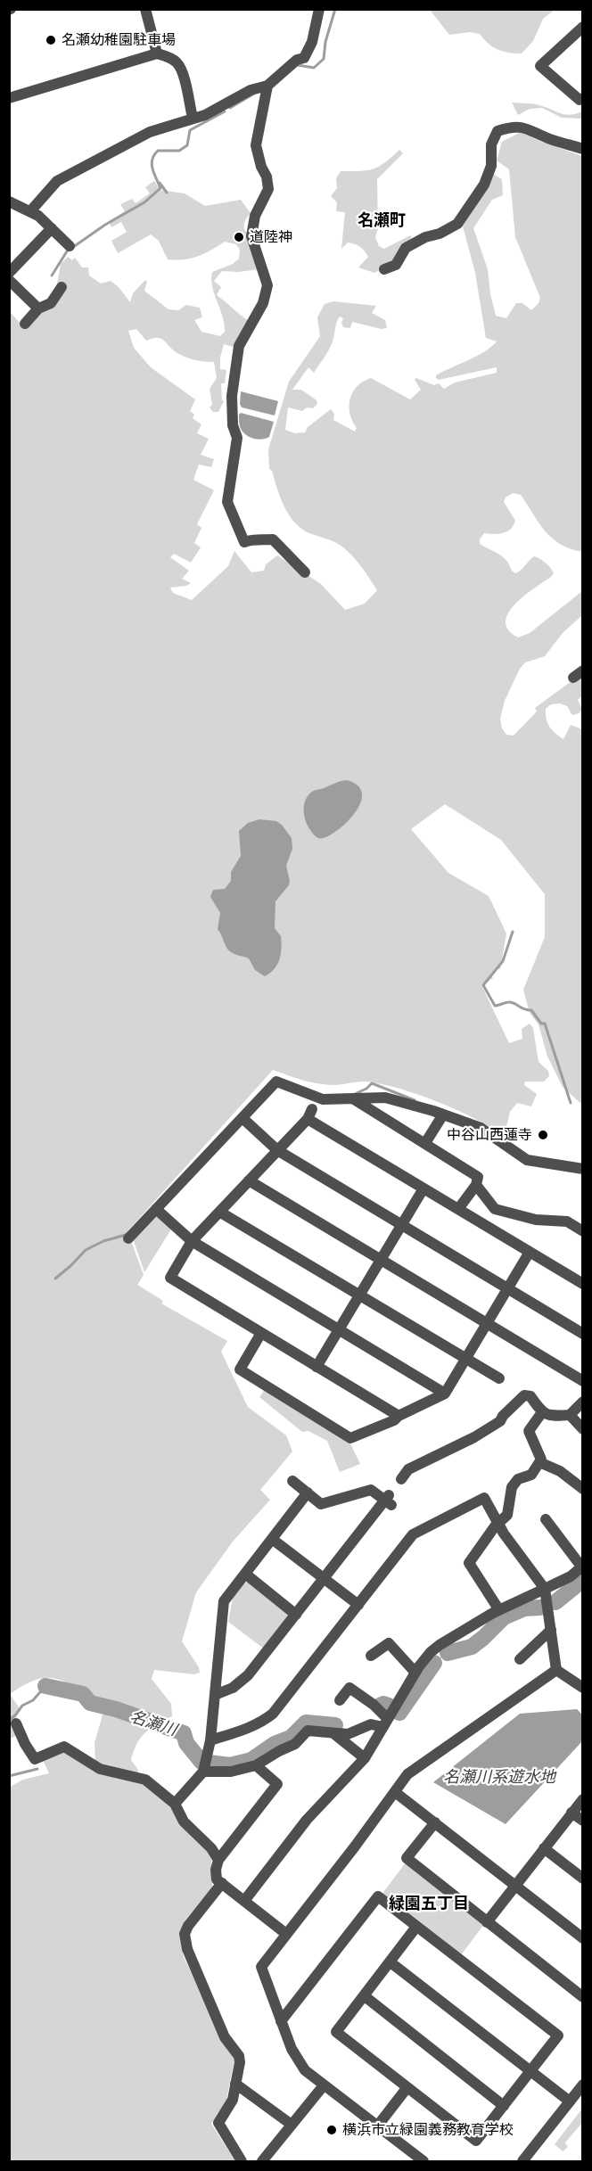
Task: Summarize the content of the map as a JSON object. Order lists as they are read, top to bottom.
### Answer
{
  "districts": ["名瀬町", "緑園五丁目"],
  "water": ["名瀬川", "名瀬川系遊水地"],
  "places": [
    "名瀬幼稚園駐車場",
    "道陸神",
    "中谷山西蓮寺",
    "横浜市立緑園義務教育学校"
  ]
}
